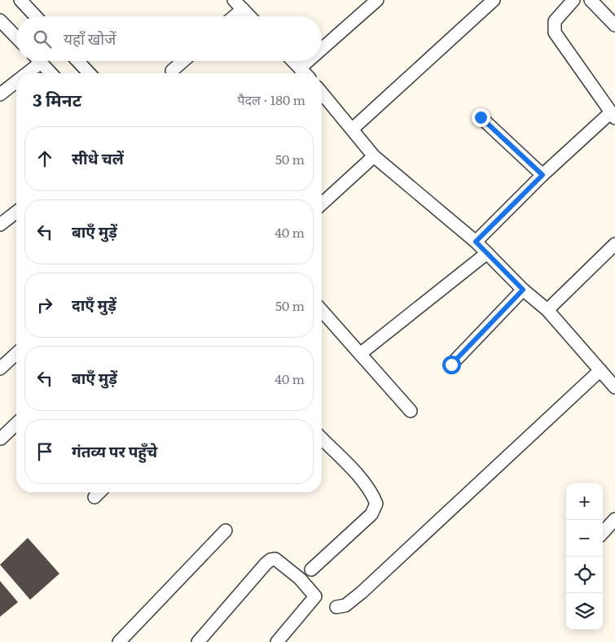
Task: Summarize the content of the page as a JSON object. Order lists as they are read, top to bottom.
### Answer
{
  "page": {
    "search": "यहाँ खोजें",
    "heading": ["3 मिनट", "पैदल · 180 m"],
    "list": [
      ["सीधे चलें", "50 m"],
      ["बाएँ मुड़ें", "40 m"],
      ["दाएँ मुड़ें", "50 m"],
      ["बाएँ मुड़ें", "40 m"],
      "गंतव्य पर पहुँचे"
    ],
    "map_buttons": ["+", "−"]
  }
}
